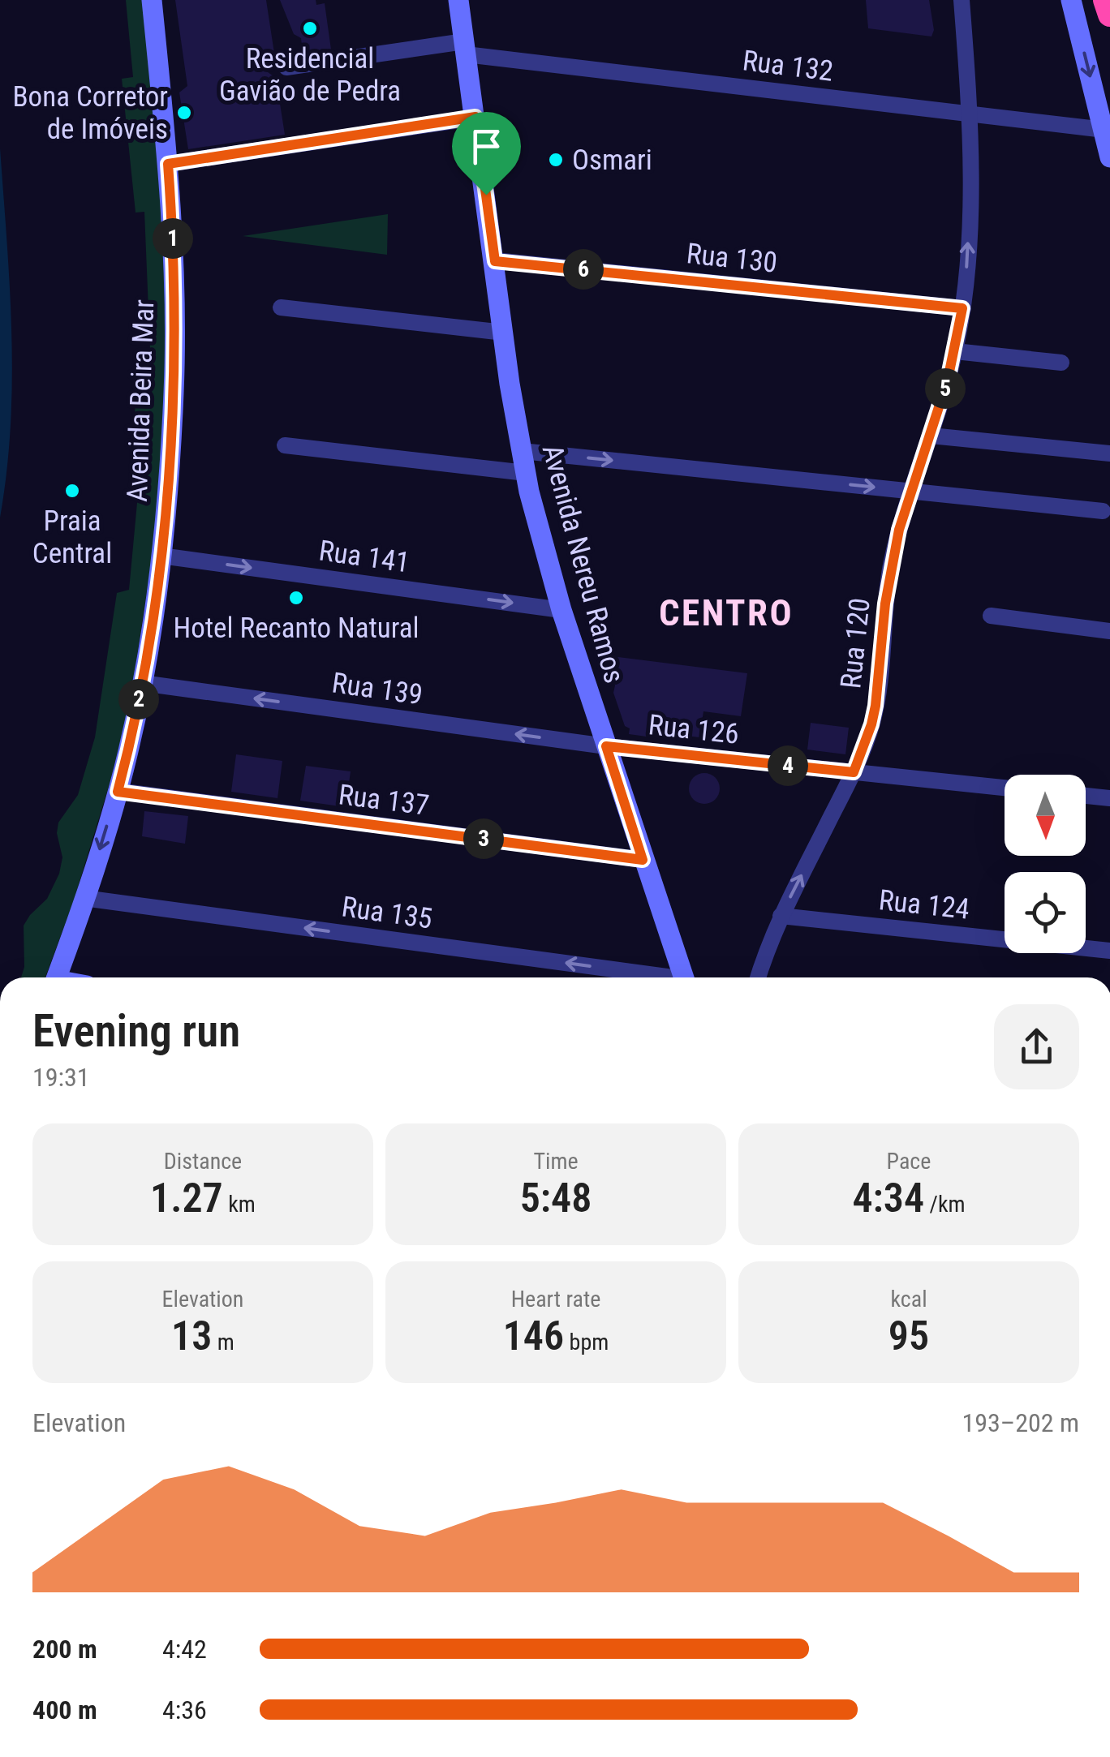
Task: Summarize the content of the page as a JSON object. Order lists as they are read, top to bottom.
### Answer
{
  "streets": {
    "main road": ["Avenida Beira Mar", "Avenida Nereu Ramos"],
    "street": [
      "Rua 132",
      "Rua 130",
      "Rua 141",
      "Rua 120",
      "Rua 139",
      "Rua 126",
      "Rua 137",
      "Rua 124",
      "Rua 135"
    ]
  },
  "crossings": [
    ["Rua 132", "Avenida Nereu Ramos"],
    ["Rua 132", "Rua 120"],
    ["Rua 130", "Avenida Nereu Ramos"],
    ["Rua 130", "Rua 120"],
    ["Avenida Beira Mar", "Rua 141"],
    ["Avenida Beira Mar", "Rua 139"],
    ["Avenida Beira Mar", "Rua 137"],
    ["Avenida Beira Mar", "Rua 135"],
    ["Rua 141", "Avenida Nereu Ramos"],
    ["Avenida Nereu Ramos", "Rua 139"],
    ["Avenida Nereu Ramos", "Rua 126"],
    ["Avenida Nereu Ramos", "Rua 137"],
    ["Rua 120", "Rua 126"],
    ["Rua 120", "Rua 124"],
    ["Rua 139", "Rua 126"]
  ],
  "one_way": ["Rua 139", "Rua 135"],
  "districts": ["CENTRO"],
  "places": [
    "Residencial Gavião de Pedra",
    "Bona Corretor de Imóveis",
    "Osmari",
    "Praia Central",
    "Hotel Recanto Natural"
  ],
  "north": "bottom",
  "page": {
    "pins": [
      "1",
      "6",
      "5",
      "2",
      "4",
      "3"
    ],
    "heading": ["Evening run", "19:31"],
    "stats": [
      ["Distance", "1.27 km"],
      ["Time", "5:48"],
      ["Pace", "4:34 /km"],
      ["Elevation", "13 m"],
      ["Heart rate", "146 bpm"],
      ["kcal", "95"]
    ],
    "chart": ["Elevation", "193–202 m"],
    "list": [
      {
        "name": "200 m",
        "note": "4:42"
      },
      {
        "name": "400 m",
        "note": "4:36"
      }
    ]
  }
}
